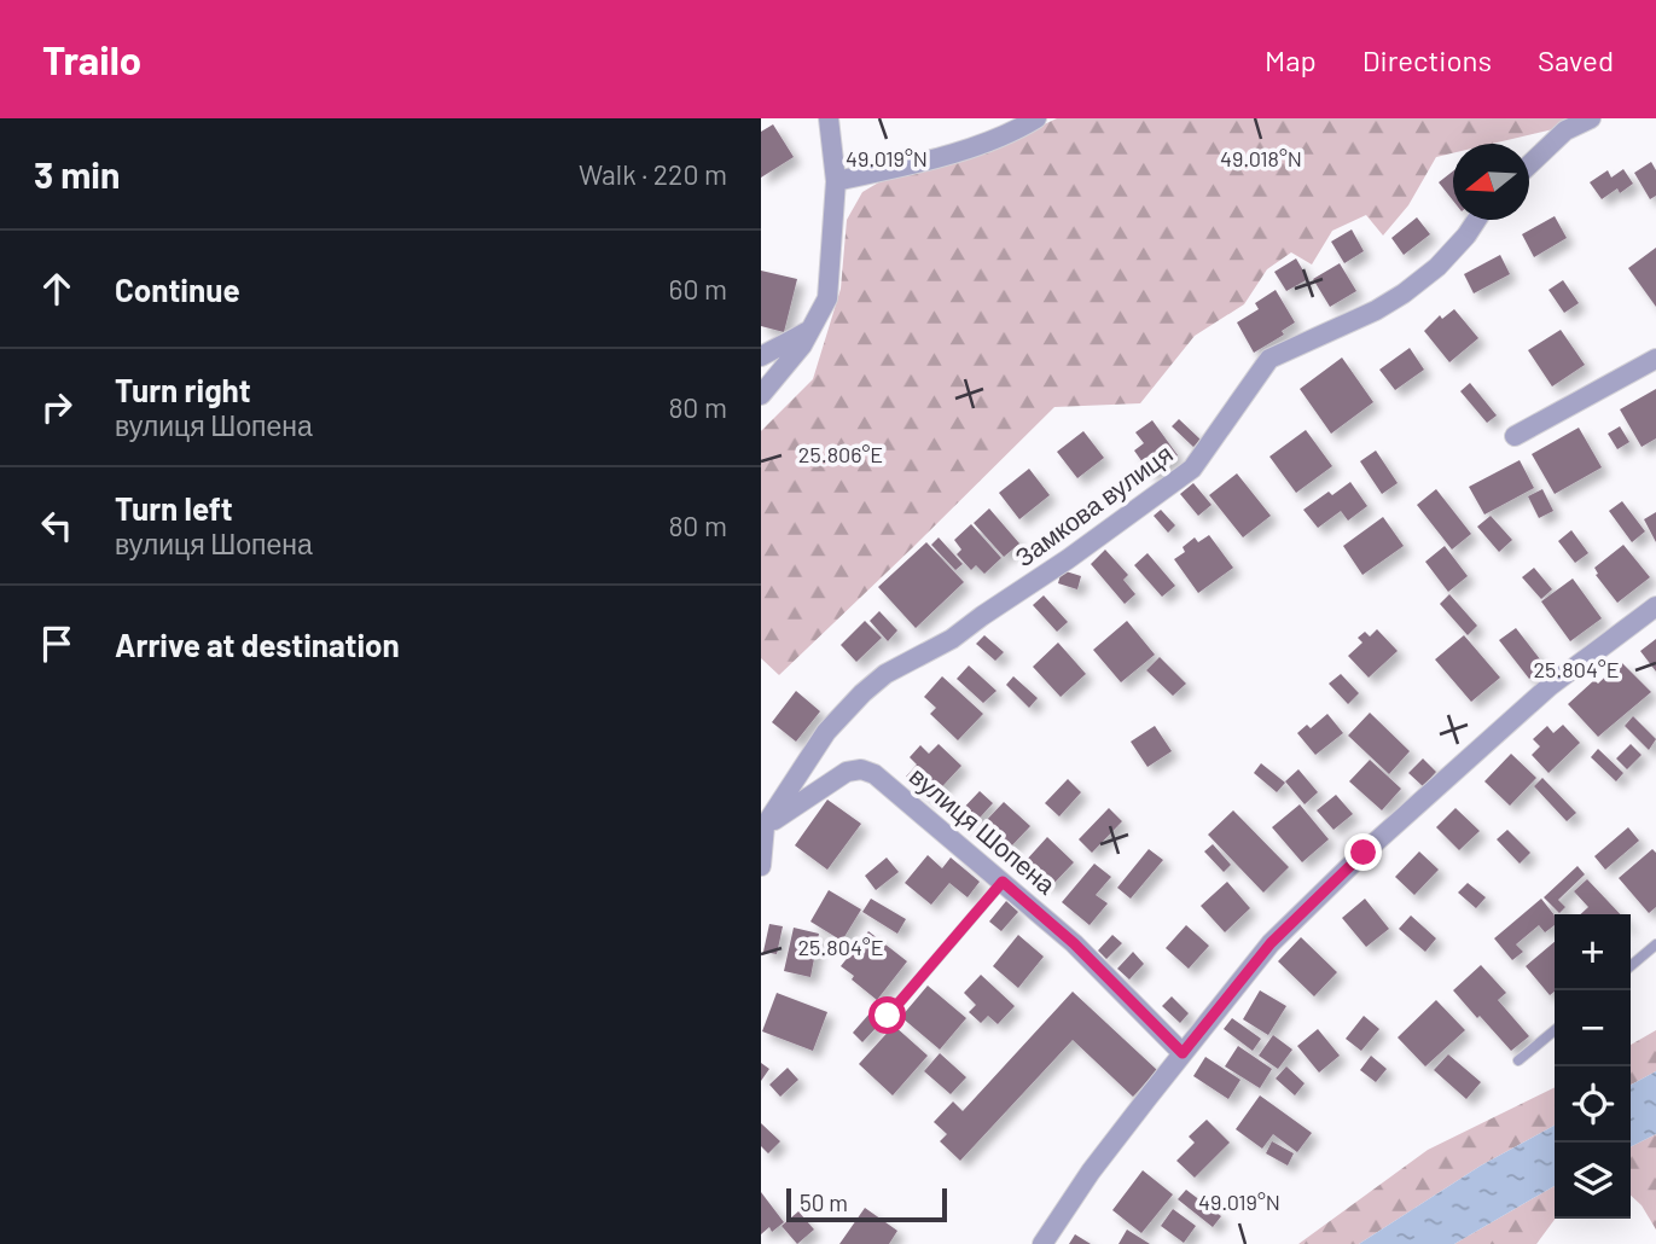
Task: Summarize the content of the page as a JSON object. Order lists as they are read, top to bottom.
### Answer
{
  "streets": {
    "street": ["Замкова вулиця", "вулиця Шопена"]
  },
  "crossings": [
    ["Замкова вулиця", "вулиця Шопена"]
  ],
  "scale_bar": "50 m",
  "north": "left",
  "page": {
    "header": "Trailo",
    "nav": ["Map", "Directions", "Saved"],
    "heading": ["3 min", "Walk · 220 m"],
    "list": [
      ["Continue", "60 m"],
      ["Turn right", "вулиця Шопена", "80 m"],
      ["Turn left", "вулиця Шопена", "80 m"],
      "Arrive at destination"
    ],
    "map_buttons": ["+", "−"],
    "scale": "50 m"
  },
  "coordinates": [
    "49.019°N",
    "49.018°N",
    "25.806°E",
    "25.804°E"
  ]
}
